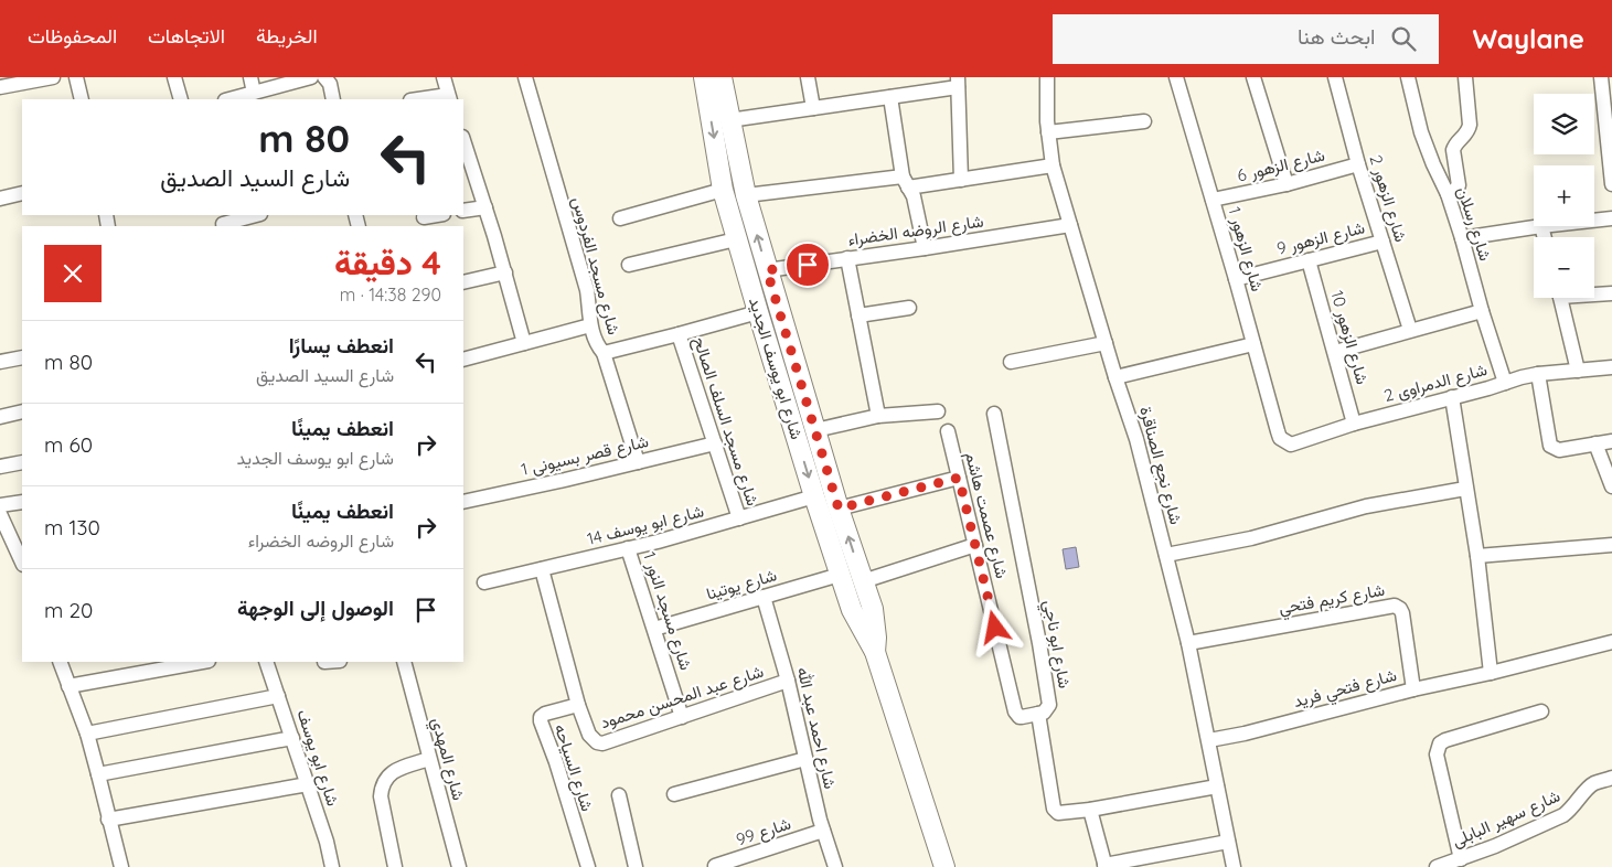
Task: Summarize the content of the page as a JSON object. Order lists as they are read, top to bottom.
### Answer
{
  "streets": {
    "street": [
      "شارع الزهور 6",
      "شارع الزهور 2",
      "شارع رسلان",
      "شارع الروضه الخضراء",
      "شارع الزهور 9",
      "شارع الزهور 1",
      "شارع مسجد الفردوس",
      "شارع الزهور 10",
      "شارع ابو يوسف الجديد",
      "شارع الدمراوى 2",
      "شارع مسجد السلف الصالح",
      "شارع قصر بسيونى 1",
      "شارع نجع الصناقرة",
      "شارع عصمت هاشم",
      "شارع ابو يوسف 14",
      "شارع يوتينا",
      "شارع كريم فتحي",
      "شارع مسجد النور 1",
      "شارع ابو ناجي",
      "شارع فتحي فريد",
      "شارع عبد المحسن محمود",
      "شارع احمد عبد الله",
      "شارع ابو يوسف",
      "شارع المهدي",
      "شارع السياحه",
      "شارع سهير البابلى",
      "شارع 99"
    ]
  },
  "crossings": [
    ["شارع الزهور 6", "شارع الزهور 2"],
    ["شارع الزهور 6", "شارع الزهور 1"],
    ["شارع الزهور 2", "شارع الزهور 9"],
    ["شارع رسلان", "شارع الدمراوى 2"],
    ["شارع الروضه الخضراء", "شارع ابو يوسف الجديد"],
    ["شارع الروضه الخضراء", "شارع نجع الصناقرة"],
    ["شارع الزهور 9", "شارع الزهور 1"],
    ["شارع الزهور 9", "شارع الزهور 10"],
    ["شارع الزهور 1", "شارع الدمراوى 2"],
    ["شارع مسجد الفردوس", "شارع قصر بسيونى 1"],
    ["شارع الزهور 10", "شارع الدمراوى 2"],
    ["شارع ابو يوسف الجديد", "شارع ابو يوسف 14"],
    ["شارع ابو يوسف الجديد", "شارع يوتينا"],
    ["شارع مسجد السلف الصالح", "شارع قصر بسيونى 1"],
    ["شارع مسجد السلف الصالح", "شارع ابو يوسف 14"],
    ["شارع نجع الصناقرة", "شارع كريم فتحي"],
    ["شارع نجع الصناقرة", "شارع فتحي فريد"],
    ["شارع عصمت هاشم", "شارع ابو ناجي"],
    ["شارع ابو يوسف 14", "شارع مسجد النور 1"],
    ["شارع يوتينا", "شارع مسجد النور 1"],
    ["شارع يوتينا", "شارع احمد عبد الله"],
    ["شارع كريم فتحي", "شارع فتحي فريد"],
    ["شارع مسجد النور 1", "شارع عبد المحسن محمود"],
    ["شارع عبد المحسن محمود", "شارع احمد عبد الله"],
    ["شارع عبد المحسن محمود", "شارع السياحه"],
    ["شارع احمد عبد الله", "شارع 99"]
  ],
  "page": {
    "header": "Waylane",
    "search": "ابحث هنا",
    "nav": ["الخريطة", "الاتجاهات", "المحفوظات"],
    "map_buttons": ["+", "−"],
    "turn": ["80 m", "شارع السيد الصديق"],
    "heading": ["4 دقيقة", "290 m · 14:38"],
    "list": [
      {
        "name": "انعطف يسارًا",
        "note": "شارع السيد الصديق",
        "value": "80 m"
      },
      {
        "name": "انعطف يمينًا",
        "note": "شارع ابو يوسف الجديد",
        "value": "60 m"
      },
      {
        "name": "انعطف يمينًا",
        "note": "شارع الروضه الخضراء",
        "value": "130 m"
      },
      {
        "name": "الوصول إلى الوجهة",
        "value": "20 m"
      }
    ]
  }
}
